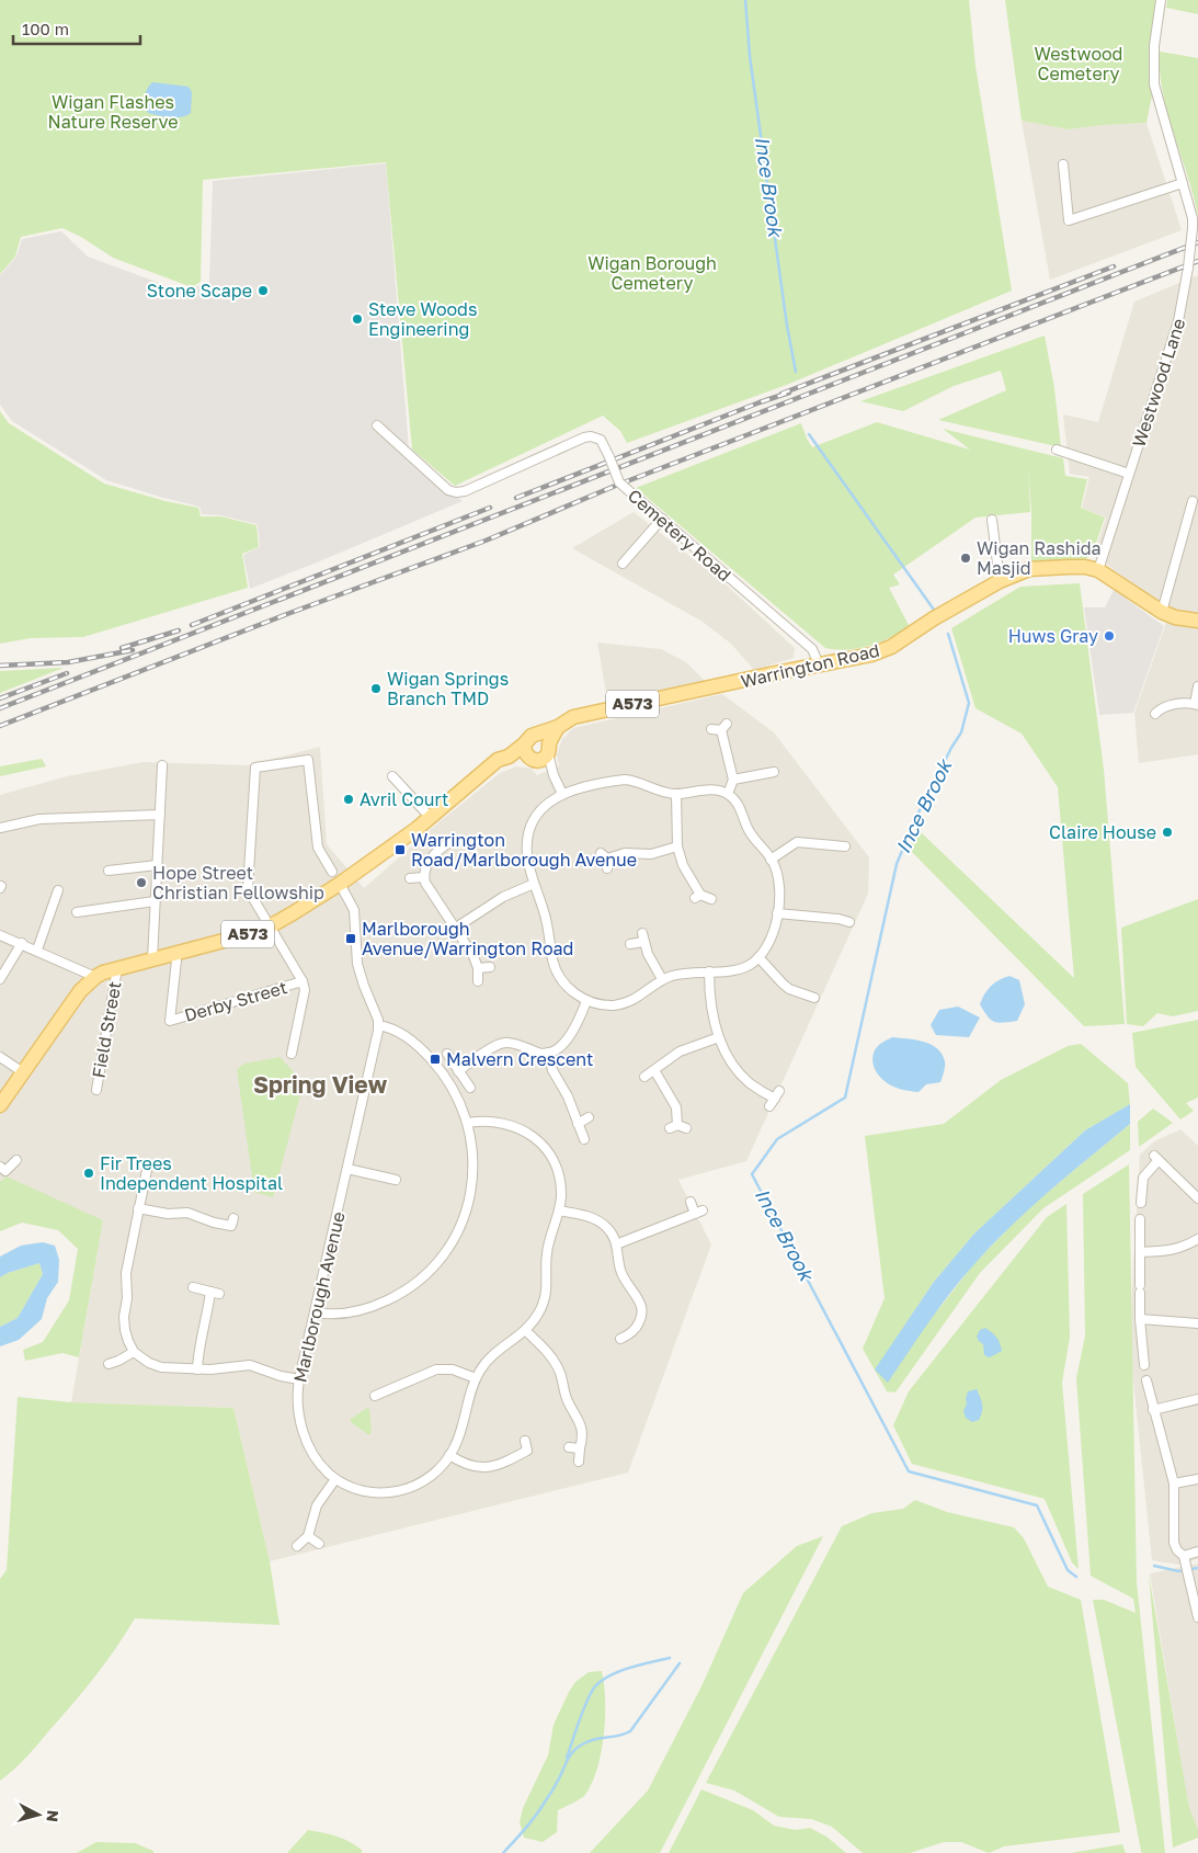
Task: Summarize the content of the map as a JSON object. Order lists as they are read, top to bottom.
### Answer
{
  "streets": {
    "main road": ["Warrington Road", "A573"],
    "street": [
      "Westwood Lane",
      "Cemetery Road",
      "Derby Street",
      "Field Street",
      "Marlborough Avenue"
    ]
  },
  "crossings": [
    ["Westwood Lane", "Warrington Road"],
    ["Cemetery Road", "Warrington Road"],
    ["Warrington Road", "A573"],
    ["A573", "Derby Street"],
    ["A573", "Field Street"],
    ["A573", "Marlborough Avenue"]
  ],
  "districts": ["Spring View"],
  "water": ["Ince Brook"],
  "parks": ["Westwood Cemetery", "Wigan Flashes Nature Reserve", "Wigan Borough Cemetery"],
  "places": {
    "other": [
      "Stone Scape",
      "Steve Woods Engineering",
      "Wigan Rashida Masjid",
      "Huws Gray",
      "Wigan Springs Branch TMD",
      "Avril Court",
      "Claire House",
      "Hope Street Christian Fellowship",
      "Fir Trees Independent Hospital"
    ],
    "transit": ["Warrington Road/Marlborough Avenue", "Marlborough Avenue/Warrington Road", "Malvern Crescent"]
  },
  "scale_bar": "100 m",
  "north": "right"
}
